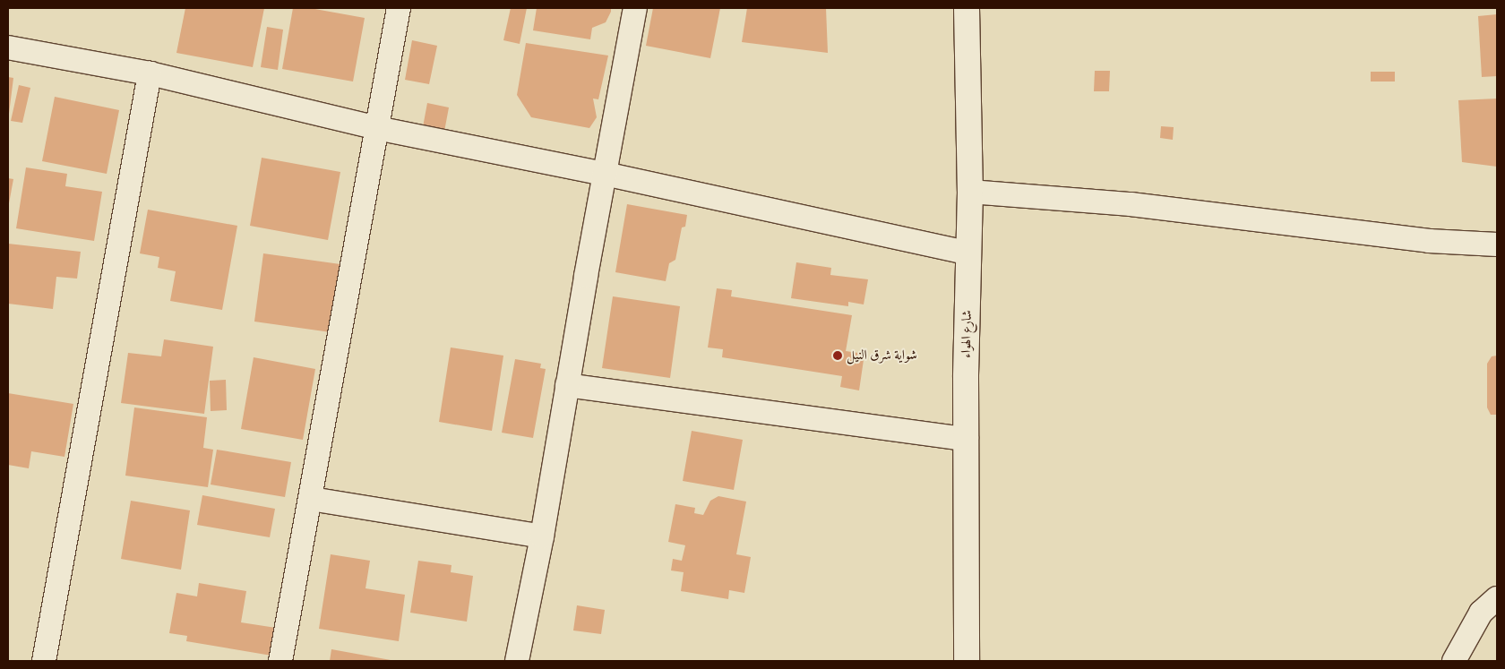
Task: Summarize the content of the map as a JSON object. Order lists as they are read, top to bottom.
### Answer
{
  "streets": {
    "street": ["شارع الهواء"]
  },
  "places": ["شواية شرق النيل"]
}
